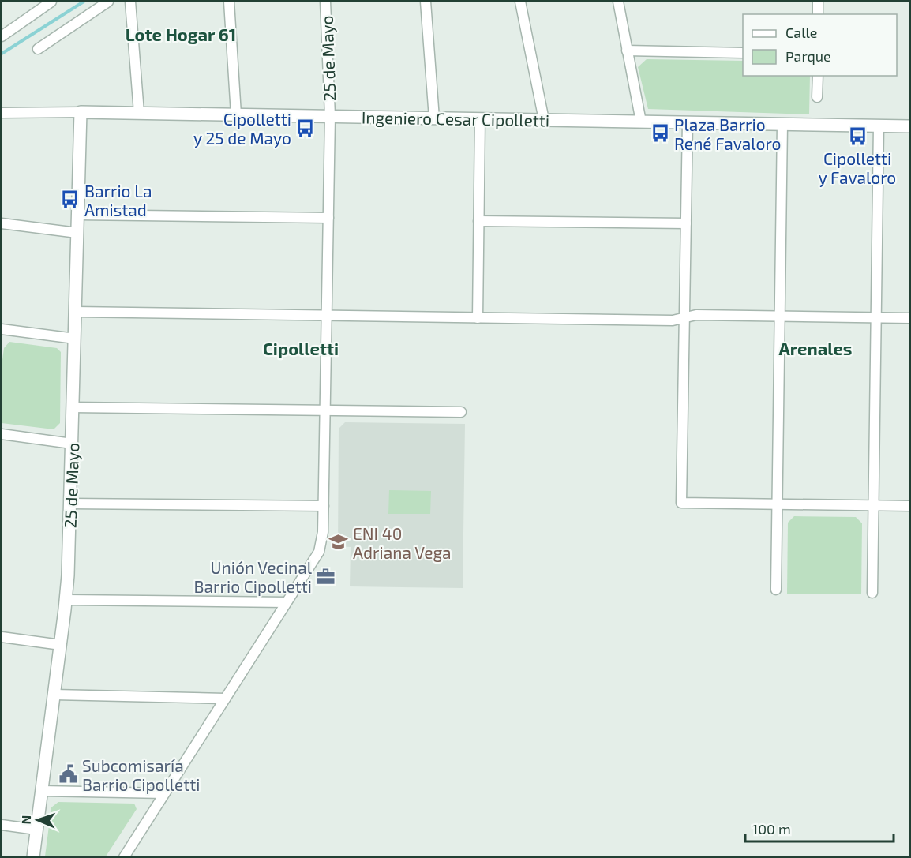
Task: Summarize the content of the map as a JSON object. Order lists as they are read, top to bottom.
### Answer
{
  "streets": {
    "street": ["25 de Mayo", "Ingeniero Cesar Cipolletti"]
  },
  "crossings": [
    ["25 de Mayo", "Ingeniero Cesar Cipolletti"]
  ],
  "districts": ["Lote Hogar 61", "Cipolletti", "Arenales"],
  "places": {
    "bus stop": [
      "Cipolletti y 25 de Mayo",
      "Plaza Barrio René Favaloro",
      "Cipolletti y Favaloro",
      "Barrio La Amistad"
    ],
    "school or university": ["ENI 40 Adriana Vega"],
    "office": ["Unión Vecinal Barrio Cipolletti"],
    "public building": ["Subcomisaría Barrio Cipolletti"]
  },
  "legend": ["Calle", "Parque"],
  "scale_bar": "100 m",
  "north": "left"
}
